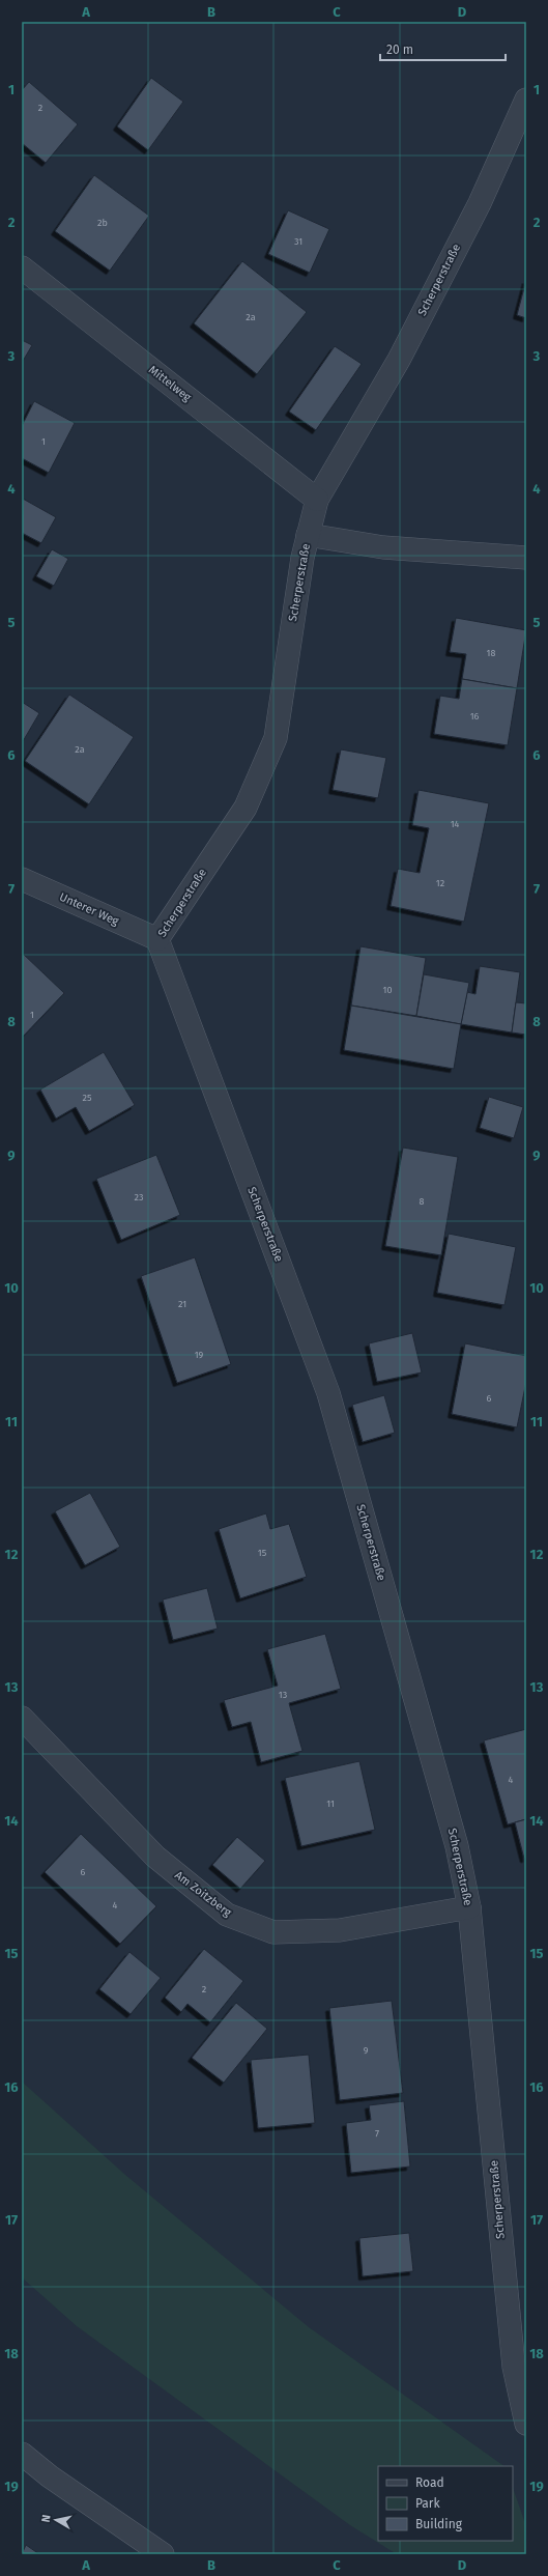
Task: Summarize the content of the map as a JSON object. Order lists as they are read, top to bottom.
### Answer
{
  "streets": {
    "street": [
      "Scherperstraße",
      "Mittelweg",
      "Unterer Weg",
      "Am Zoitzberg"
    ]
  },
  "crossings": [
    ["Scherperstraße", "Mittelweg"],
    ["Scherperstraße", "Unterer Weg"],
    ["Scherperstraße", "Am Zoitzberg"]
  ],
  "house_numbers": [
    "2",
    "2b",
    "31",
    "2a",
    "1",
    "18",
    "16",
    "2a",
    "14",
    "12",
    "10",
    "1",
    "25",
    "23",
    "8",
    "21",
    "19",
    "6",
    "15",
    "13",
    "4",
    "11",
    "6",
    "4",
    "2",
    "9",
    "7"
  ],
  "legend": ["Road", "Park", "Building"],
  "scale_bar": "20 m",
  "north": "left",
  "grid": {
    "columns": [
      "A",
      "B",
      "C",
      "D"
    ],
    "rows": [
      "1",
      "2",
      "3",
      "4",
      "5",
      "6",
      "7",
      "8",
      "9",
      "10",
      "11",
      "12",
      "13",
      "14",
      "15",
      "16",
      "17",
      "18",
      "19"
    ]
  }
}
